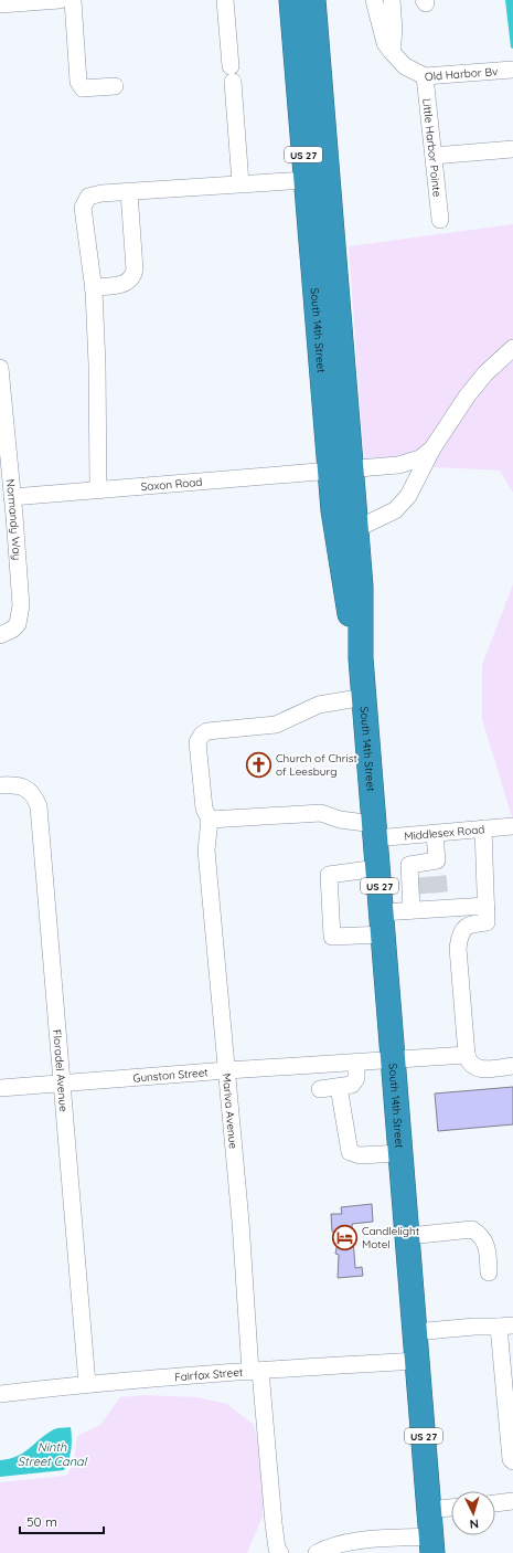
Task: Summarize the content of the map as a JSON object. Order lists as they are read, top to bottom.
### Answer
{
  "streets": {
    "highway": ["US 27", "South 14th Street"],
    "street": [
      "Old Harbor Bv",
      "Little Harbor Pointe",
      "Saxon Road",
      "Normandy Way",
      "Middlesex Road",
      "Floradel Avenue",
      "Gunston Street",
      "Mariva Avenue",
      "Fairfax Street"
    ]
  },
  "crossings": [
    ["Old Harbor Bv", "Little Harbor Pointe"],
    ["South 14th Street", "Saxon Road"],
    ["South 14th Street", "Middlesex Road"],
    ["South 14th Street", "Gunston Street"],
    ["South 14th Street", "Fairfax Street"],
    ["Saxon Road", "Normandy Way"],
    ["Middlesex Road", "Mariva Avenue"],
    ["Floradel Avenue", "Gunston Street"],
    ["Floradel Avenue", "Fairfax Street"],
    ["Gunston Street", "Mariva Avenue"],
    ["Mariva Avenue", "Fairfax Street"]
  ],
  "water": ["Ninth Street Canal"],
  "places": {
    "church": ["Church of Christ of Leesburg"],
    "hotel": ["Candlelight Motel"]
  },
  "scale_bar": "50 m",
  "north": "bottom"
}
